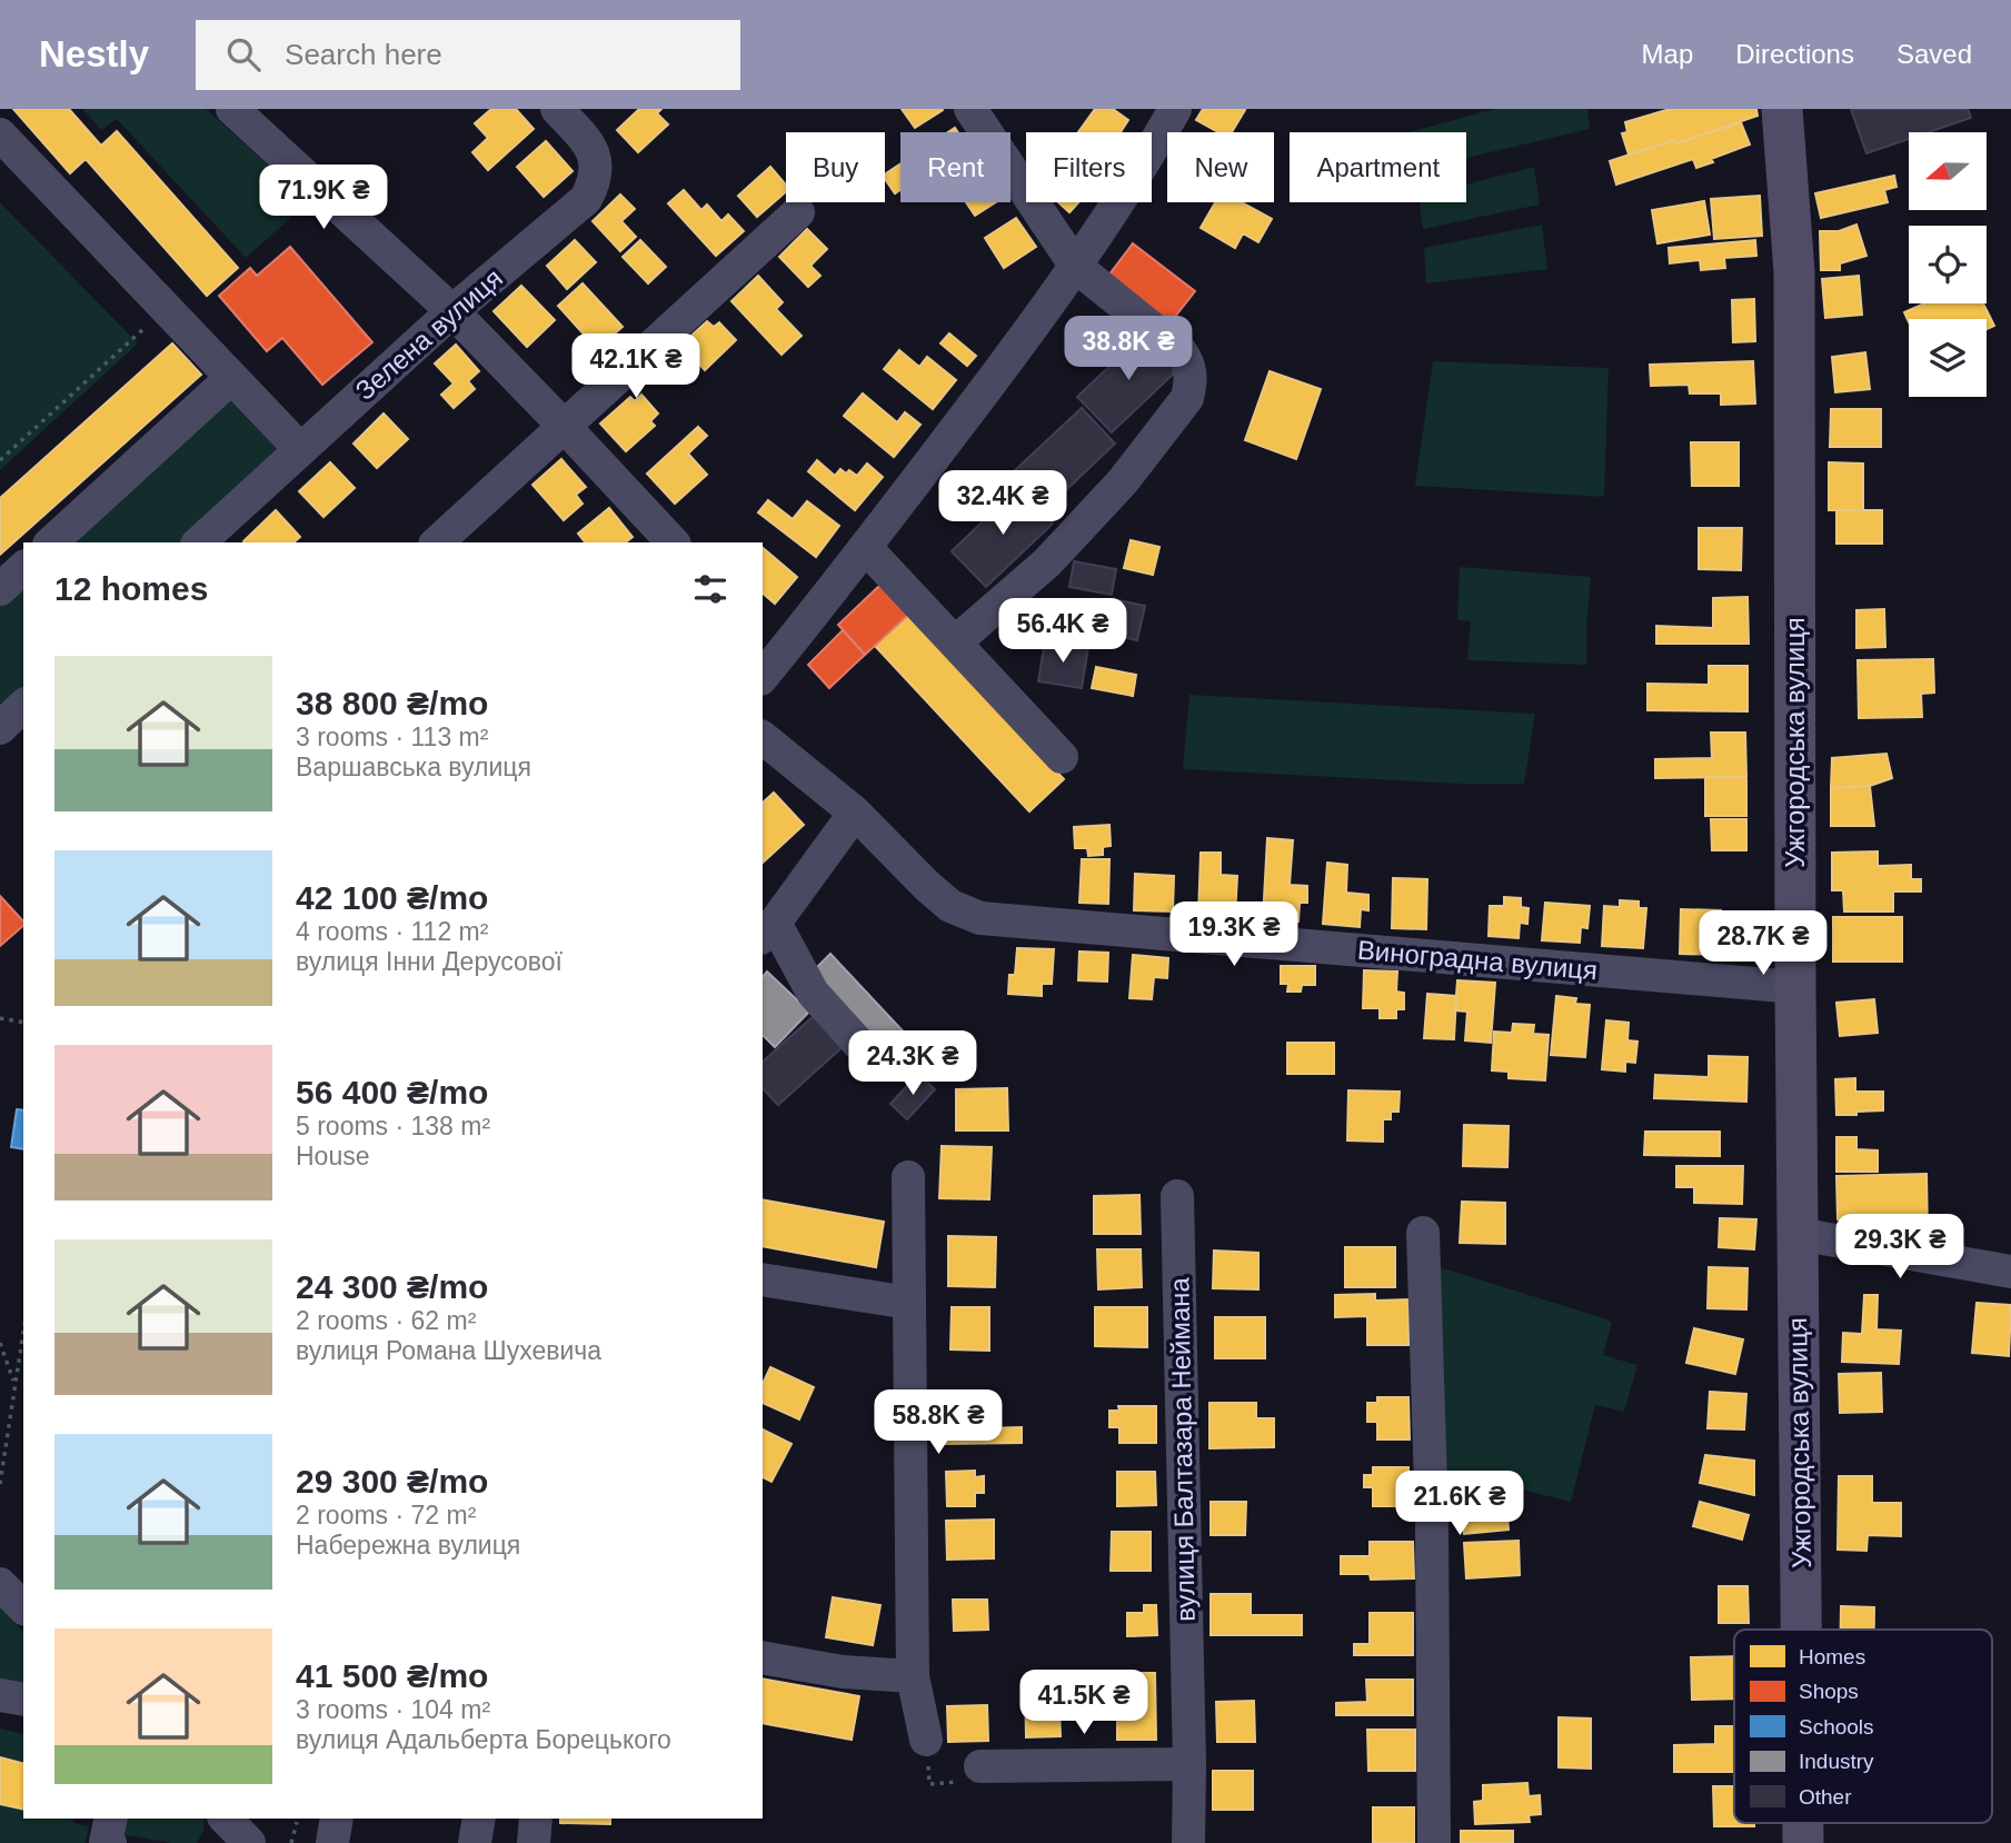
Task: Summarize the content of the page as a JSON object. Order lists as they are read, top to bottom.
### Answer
{
  "streets": {
    "main road": ["Ужгородська вулиця"],
    "street": ["Зелена вулиця", "Виноградна вулиця", "вулиця Балтазара Неймана"]
  },
  "crossings": [
    ["Ужгородська вулиця", "Виноградна вулиця"]
  ],
  "legend": [
    "Homes",
    "Shops",
    "Schools",
    "Industry",
    "Other"
  ],
  "north": "left",
  "page": {
    "header": "Nestly",
    "search": "Search here",
    "nav": ["Map", "Directions", "Saved"],
    "chip": [
      "Buy",
      "Rent",
      "Filters",
      "New",
      "Apartment"
    ],
    "price": [
      "71.9K ₴",
      "38.8K ₴",
      "42.1K ₴",
      "32.4K ₴",
      "56.4K ₴",
      "19.3K ₴",
      "28.7K ₴",
      "24.3K ₴",
      "29.3K ₴",
      "58.8K ₴",
      "21.6K ₴",
      "41.5K ₴"
    ],
    "heading": "12 homes",
    "list": [
      {
        "name": "38 800 ₴/mo",
        "note": "3 rooms · 113 m² · Варшавська вулиця"
      },
      {
        "name": "42 100 ₴/mo",
        "note": "4 rooms · 112 m² · вулиця Інни Дерусової"
      },
      {
        "name": "56 400 ₴/mo",
        "note": "5 rooms · 138 m² · House"
      },
      {
        "name": "24 300 ₴/mo",
        "note": "2 rooms · 62 m² · вулиця Романа Шухевича"
      },
      {
        "name": "29 300 ₴/mo",
        "note": "2 rooms · 72 m² · Набережна вулиця"
      },
      {
        "name": "41 500 ₴/mo",
        "note": "3 rooms · 104 m² · вулиця Адальберта Борецького"
      }
    ]
  }
}
